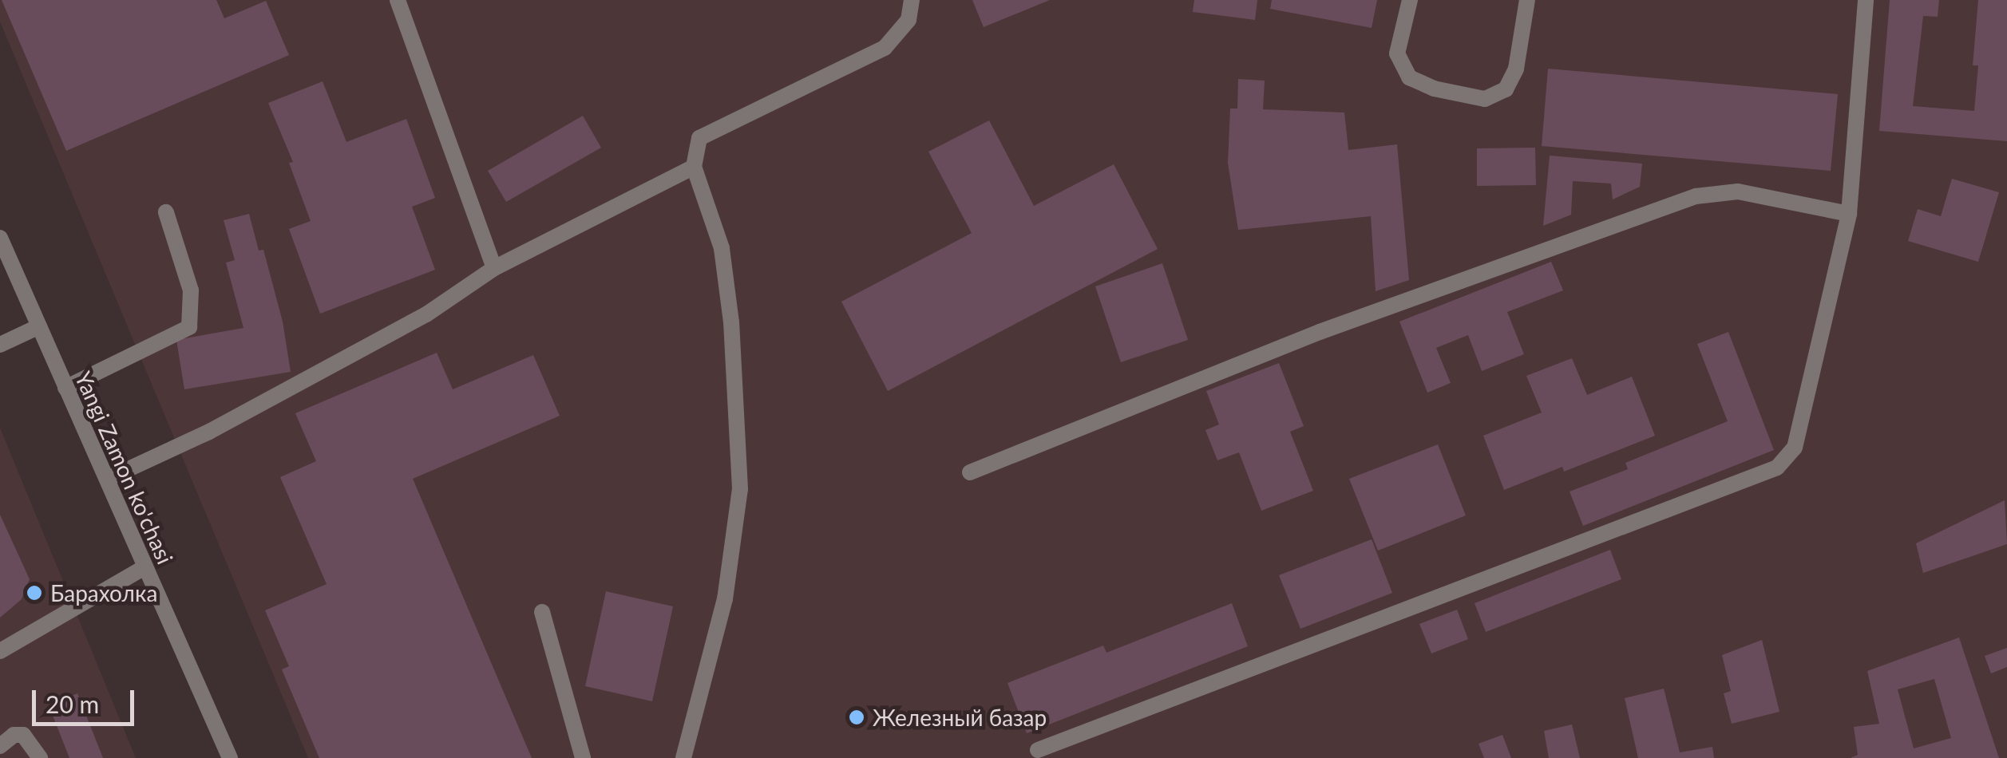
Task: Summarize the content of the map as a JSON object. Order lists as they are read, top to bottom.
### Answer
{
  "streets": {
    "street": ["Yangi Zamon ko'chasi"]
  },
  "places": ["Барахолка", "Железный базар"],
  "scale_bar": "20 m"
}
